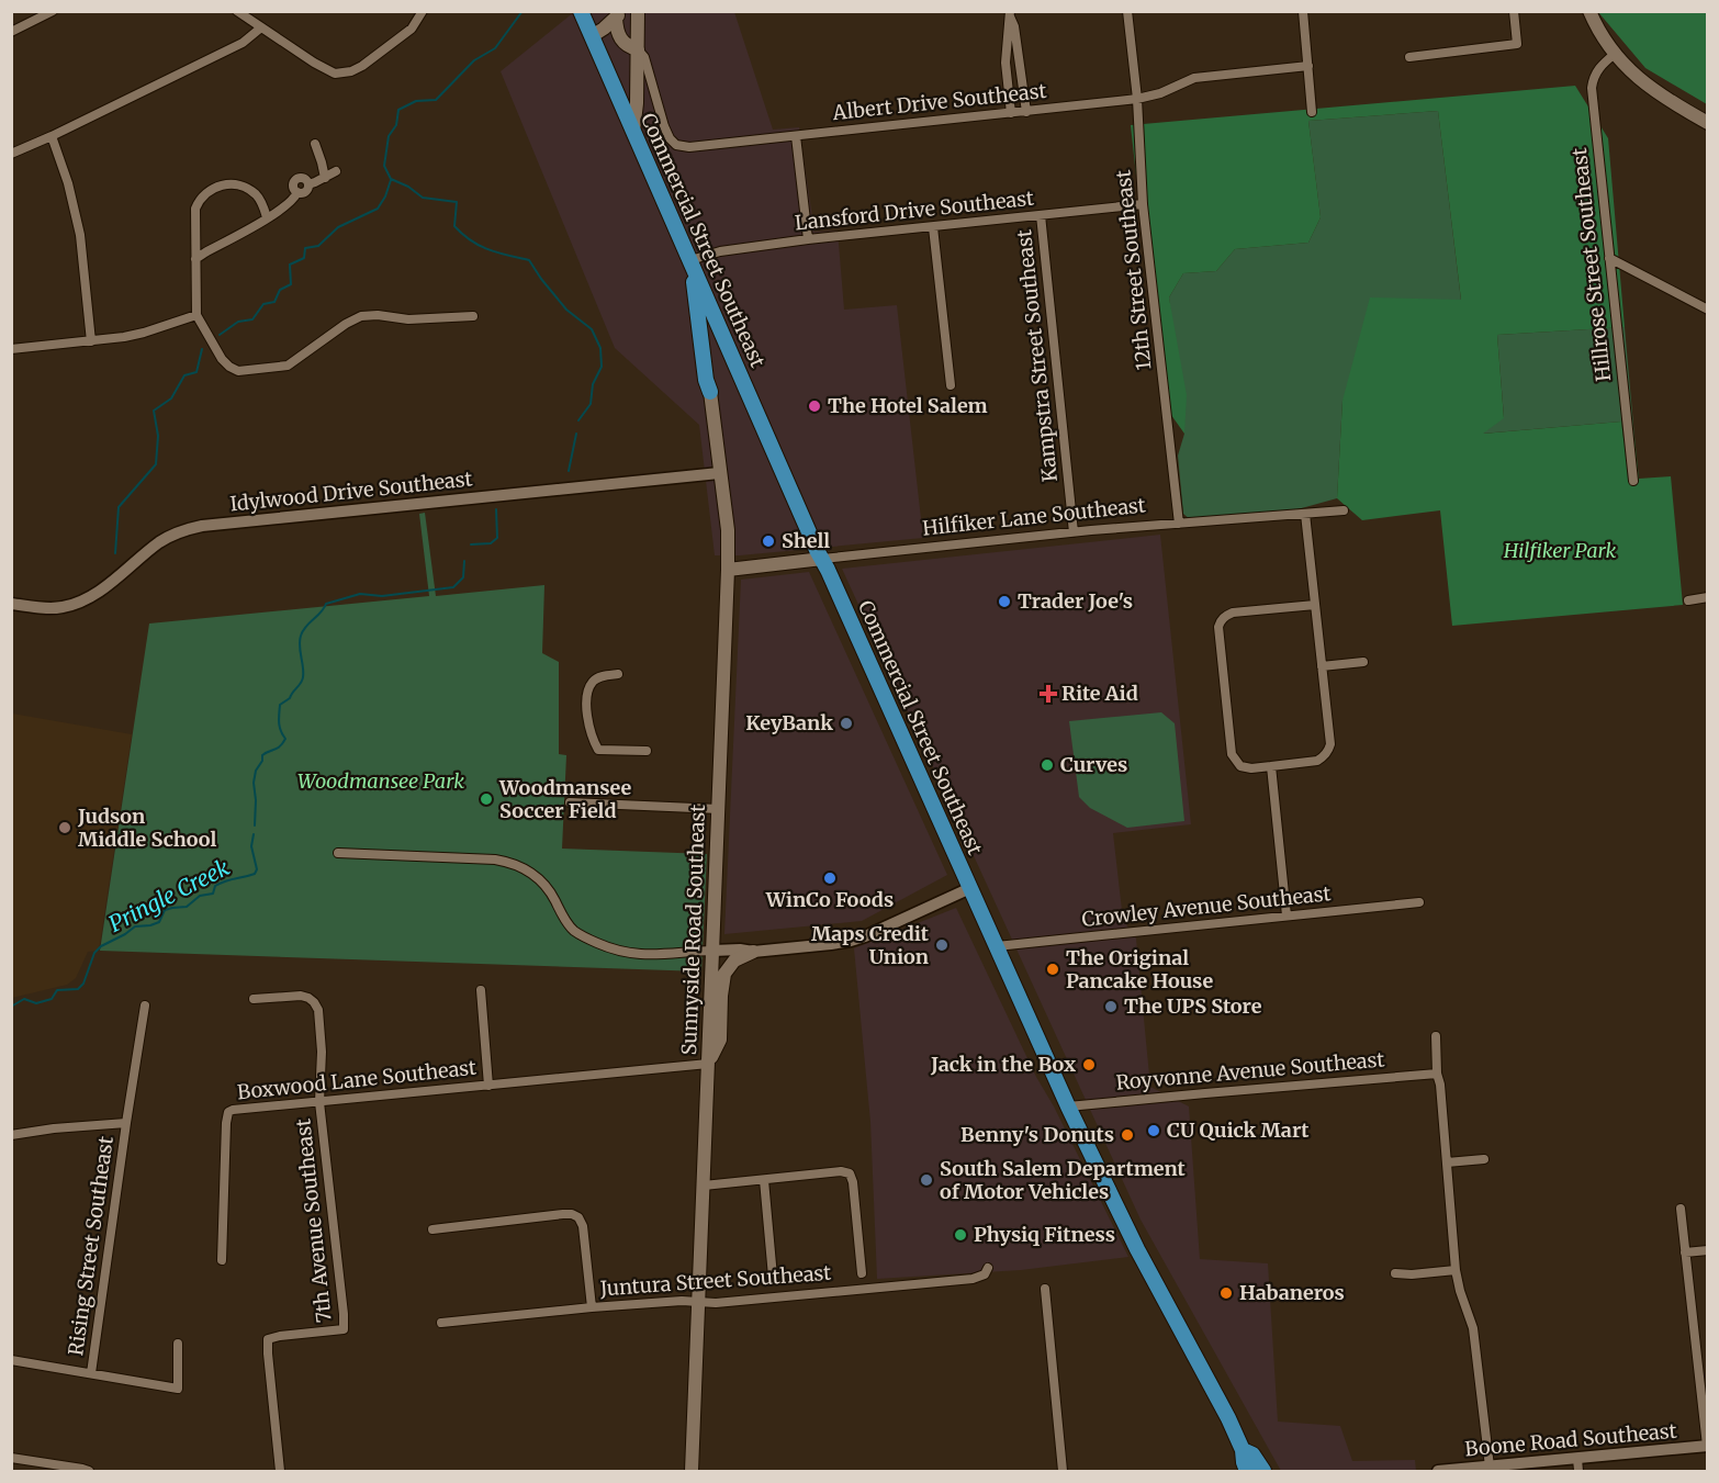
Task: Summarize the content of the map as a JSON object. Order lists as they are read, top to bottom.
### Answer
{
  "streets": {
    "main road": ["Commercial Street Southeast", "Hilfiker Lane Southeast", "Sunnyside Road Southeast"],
    "street": [
      "Albert Drive Southeast",
      "Lansford Drive Southeast",
      "Hillrose Street Southeast",
      "12th Street Southeast",
      "Kampstra Street Southeast",
      "Idylwood Drive Southeast",
      "Crowley Avenue Southeast",
      "Royvonne Avenue Southeast",
      "Boxwood Lane Southeast",
      "7th Avenue Southeast",
      "Rising Street Southeast",
      "Juntura Street Southeast",
      "Boone Road Southeast"
    ]
  },
  "crossings": [
    ["Albert Drive Southeast", "12th Street Southeast"],
    ["Lansford Drive Southeast", "Commercial Street Southeast"],
    ["Lansford Drive Southeast", "12th Street Southeast"],
    ["Lansford Drive Southeast", "Kampstra Street Southeast"],
    ["Commercial Street Southeast", "Hilfiker Lane Southeast"],
    ["Commercial Street Southeast", "Crowley Avenue Southeast"],
    ["Commercial Street Southeast", "Royvonne Avenue Southeast"],
    ["12th Street Southeast", "Hilfiker Lane Southeast"],
    ["Kampstra Street Southeast", "Hilfiker Lane Southeast"],
    ["Idylwood Drive Southeast", "Sunnyside Road Southeast"],
    ["Hilfiker Lane Southeast", "Sunnyside Road Southeast"],
    ["Sunnyside Road Southeast", "Boxwood Lane Southeast"],
    ["Sunnyside Road Southeast", "Juntura Street Southeast"],
    ["Boxwood Lane Southeast", "7th Avenue Southeast"]
  ],
  "water": ["Pringle Creek"],
  "parks": ["Hilfiker Park", "Woodmansee Park"],
  "places": {
    "other": [
      "The Hotel Salem",
      "Shell",
      "Trader Joe's",
      "KeyBank",
      "Curves",
      "Woodmansee Soccer Field",
      "Judson Middle School",
      "WinCo Foods",
      "Maps Credit Union",
      "The Original Pancake House",
      "The UPS Store",
      "Jack in the Box",
      "CU Quick Mart",
      "Benny's Donuts",
      "South Salem Department of Motor Vehicles",
      "Physiq Fitness",
      "Habaneros"
    ],
    "health": ["Rite Aid"]
  }
}
